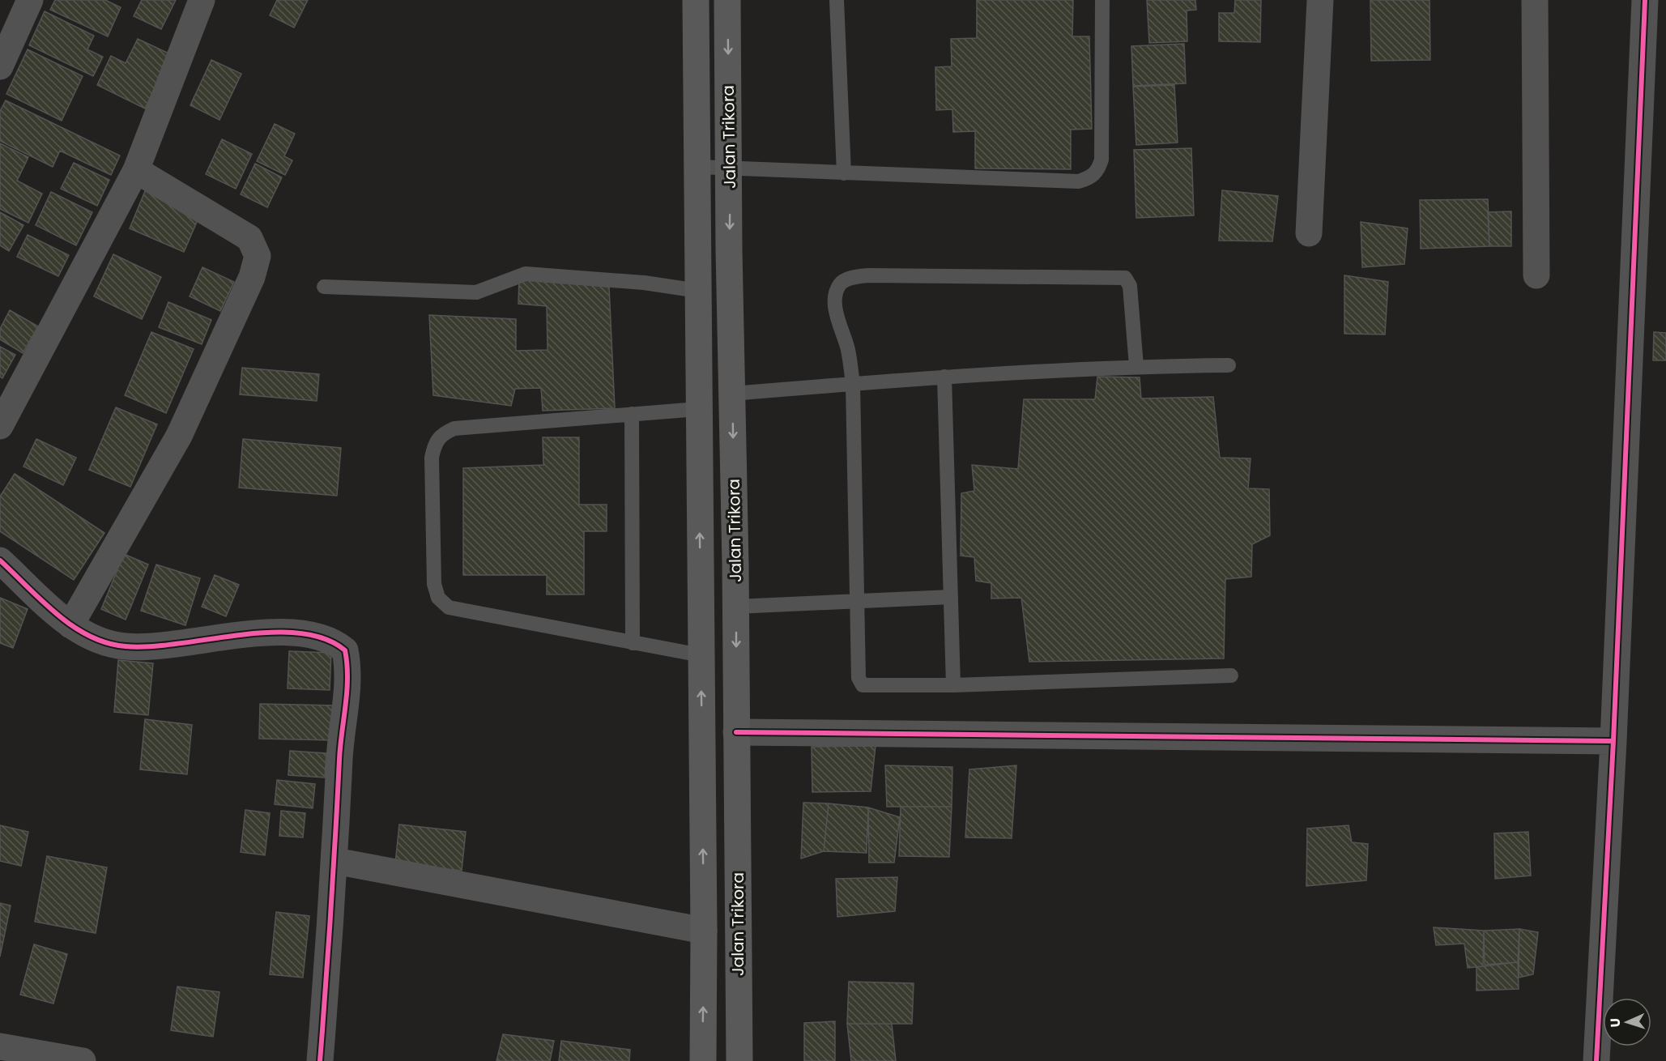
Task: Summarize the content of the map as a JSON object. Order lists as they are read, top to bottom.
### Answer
{
  "streets": {
    "main road": ["Jalan Trikora"]
  },
  "north": "left"
}
